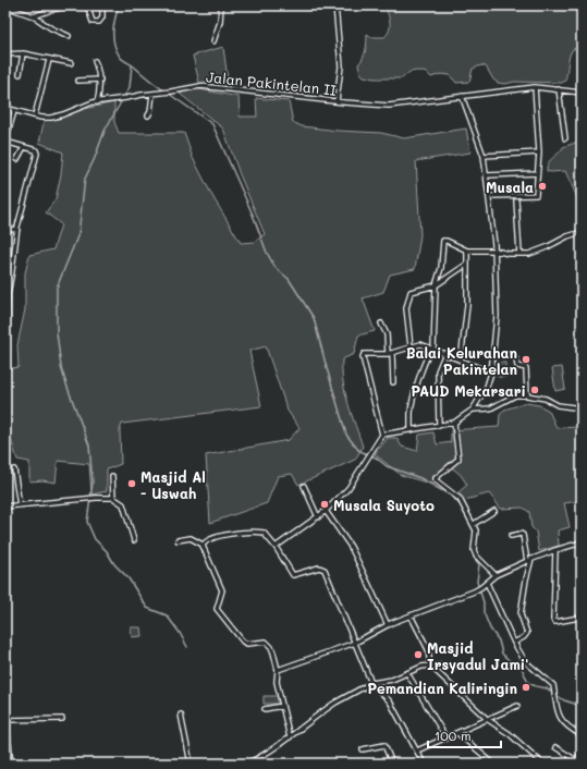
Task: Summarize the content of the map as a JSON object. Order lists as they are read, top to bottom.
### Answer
{
  "streets": {
    "street": ["Jalan Pakintelan II"]
  },
  "places": [
    "Musala",
    "Balai Kelurahan Pakintelan",
    "PAUD Mekarsari",
    "Masjid Al - Uswah",
    "Musala Suyoto",
    "Masjid Irsyadul Jami'",
    "Pemandian Kaliringin"
  ],
  "scale_bar": "100 m"
}
